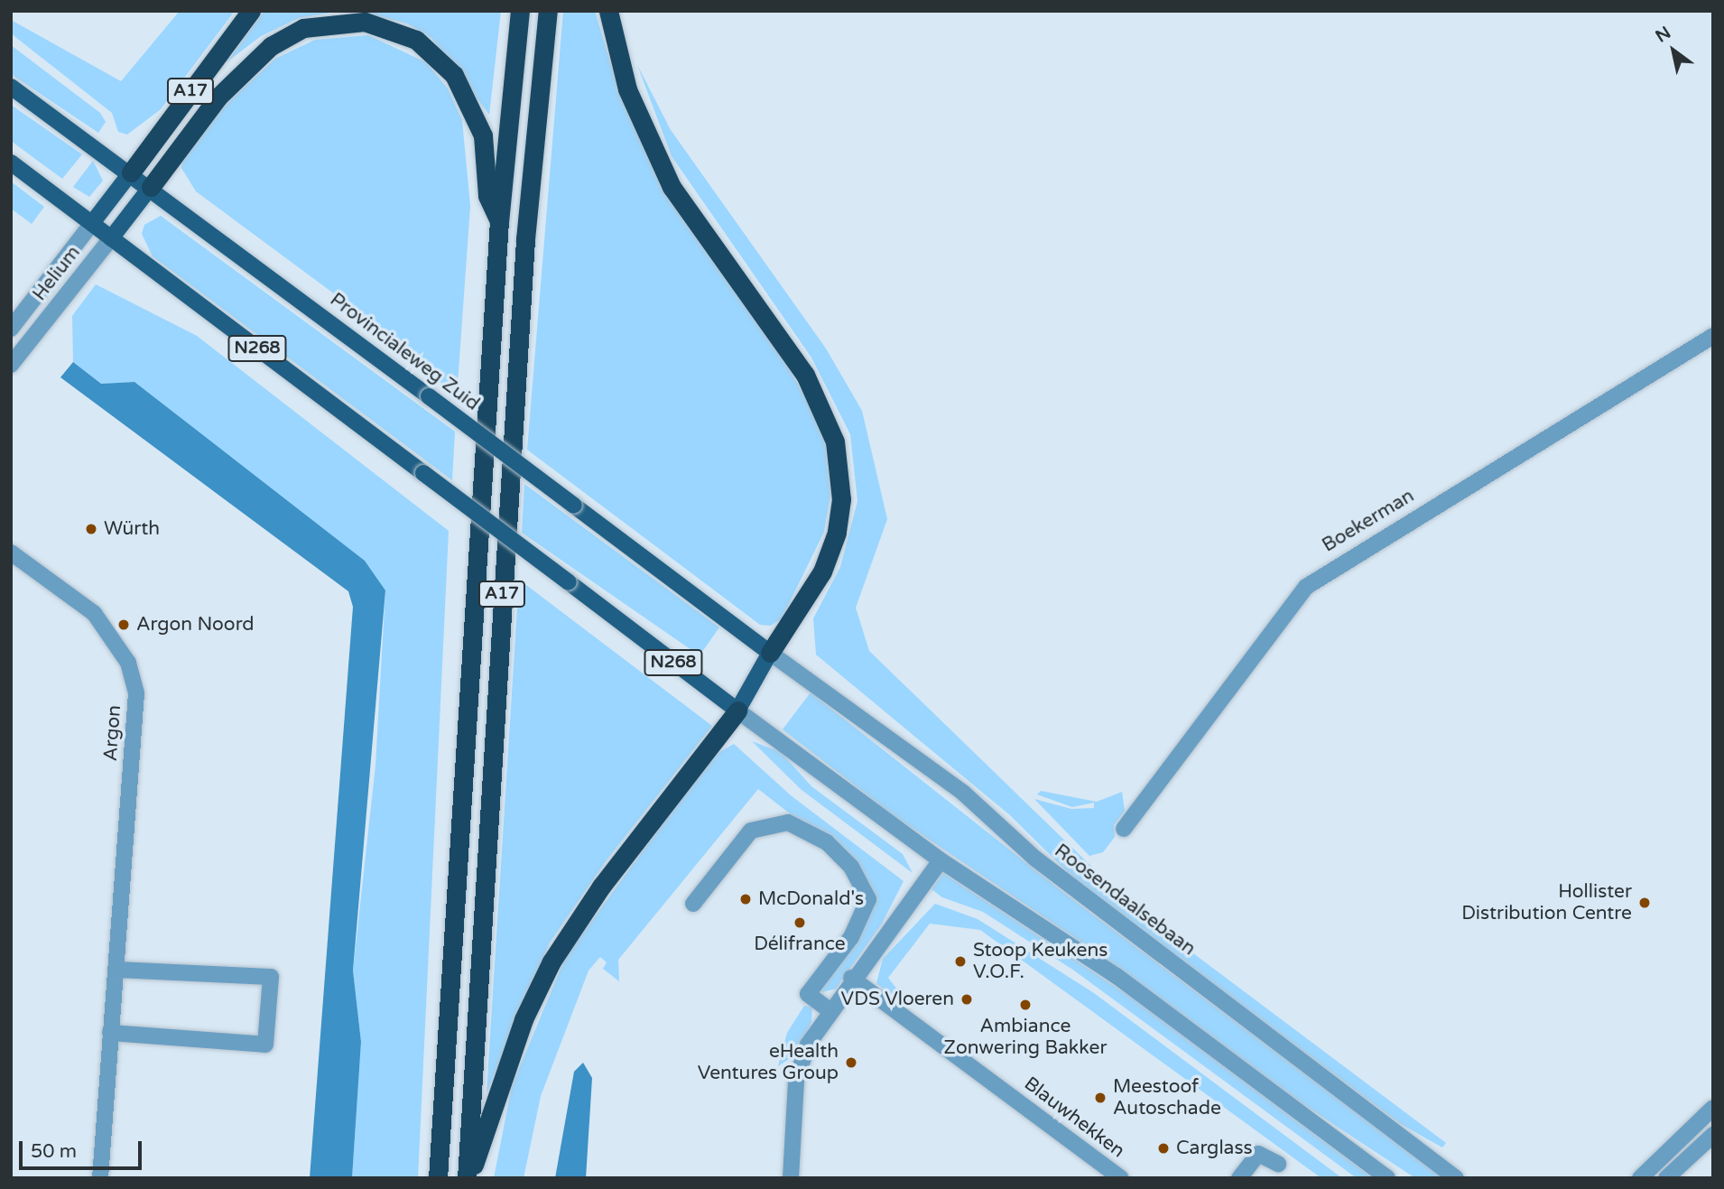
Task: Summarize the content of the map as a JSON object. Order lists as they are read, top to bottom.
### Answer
{
  "streets": {
    "highway": ["A17"],
    "main road": ["N268", "Provincialeweg Zuid"],
    "street": [
      "Helium",
      "Boekerman",
      "Argon",
      "Roosendaalsebaan",
      "Blauwhekken"
    ]
  },
  "crossings": [
    ["A17", "N268"],
    ["A17", "Provincialeweg Zuid"],
    ["Helium", "N268"],
    ["Provincialeweg Zuid", "Roosendaalsebaan"]
  ],
  "places": [
    "Würth",
    "Argon Noord",
    "McDonald's",
    "Hollister Distribution Centre",
    "Délifrance",
    "Stoop Keukens V.O.F.",
    "VDS Vloeren",
    "Ambiance Zonwering Bakker",
    "eHealth Ventures Group",
    "Meestoof Autoschade",
    "Carglass"
  ],
  "scale_bar": "50 m",
  "north": "top left"
}
